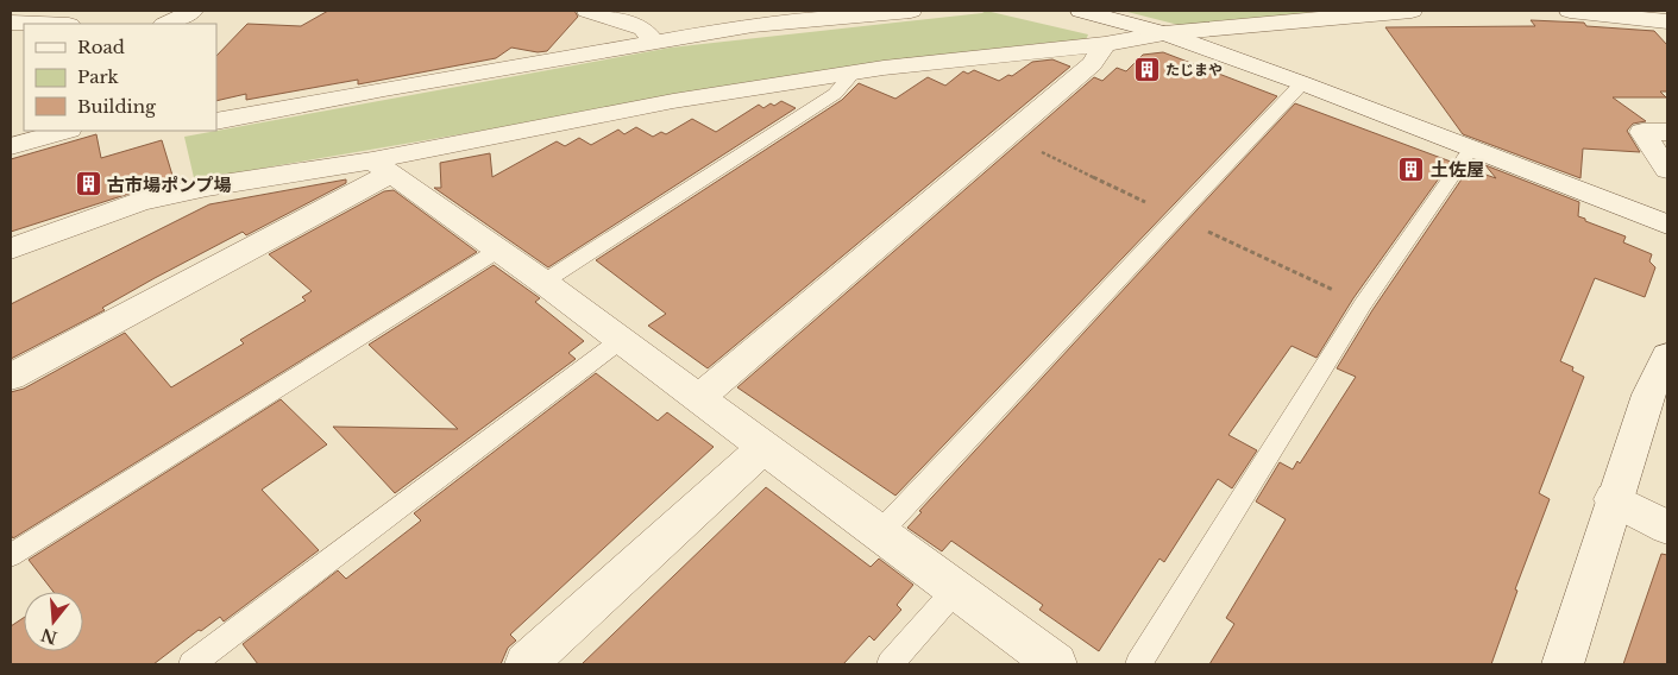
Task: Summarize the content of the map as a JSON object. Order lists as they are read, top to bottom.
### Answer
{
  "places": {
    "building": ["たじまや", "土佐屋", "古市場ポンプ場"]
  },
  "legend": ["Road", "Park", "Building"],
  "north": "bottom"
}
